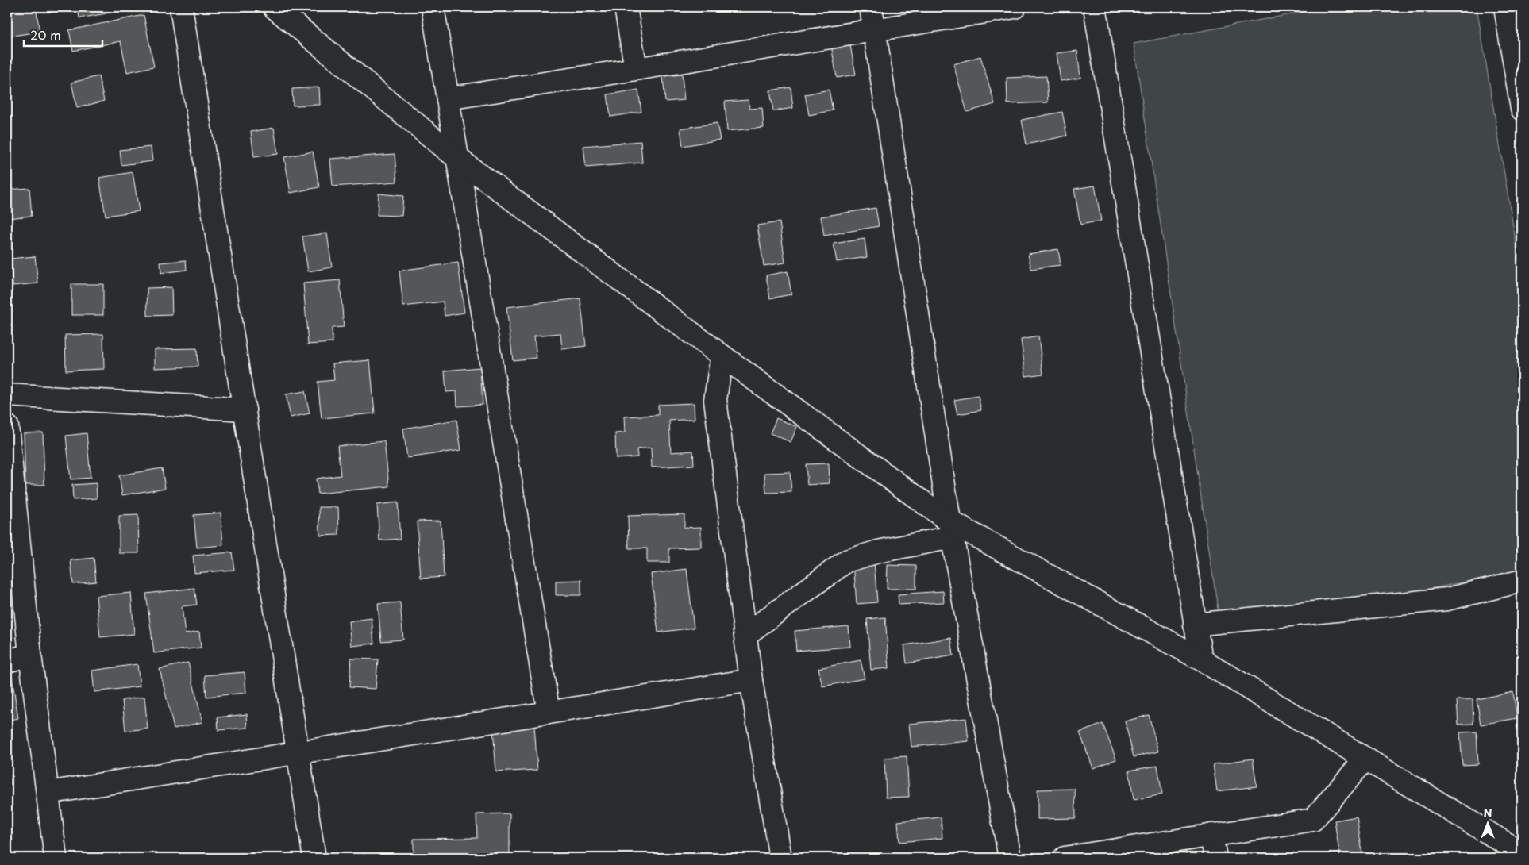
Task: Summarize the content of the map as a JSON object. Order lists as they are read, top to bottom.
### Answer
{
  "scale_bar": "20 m",
  "north": "top"
}
